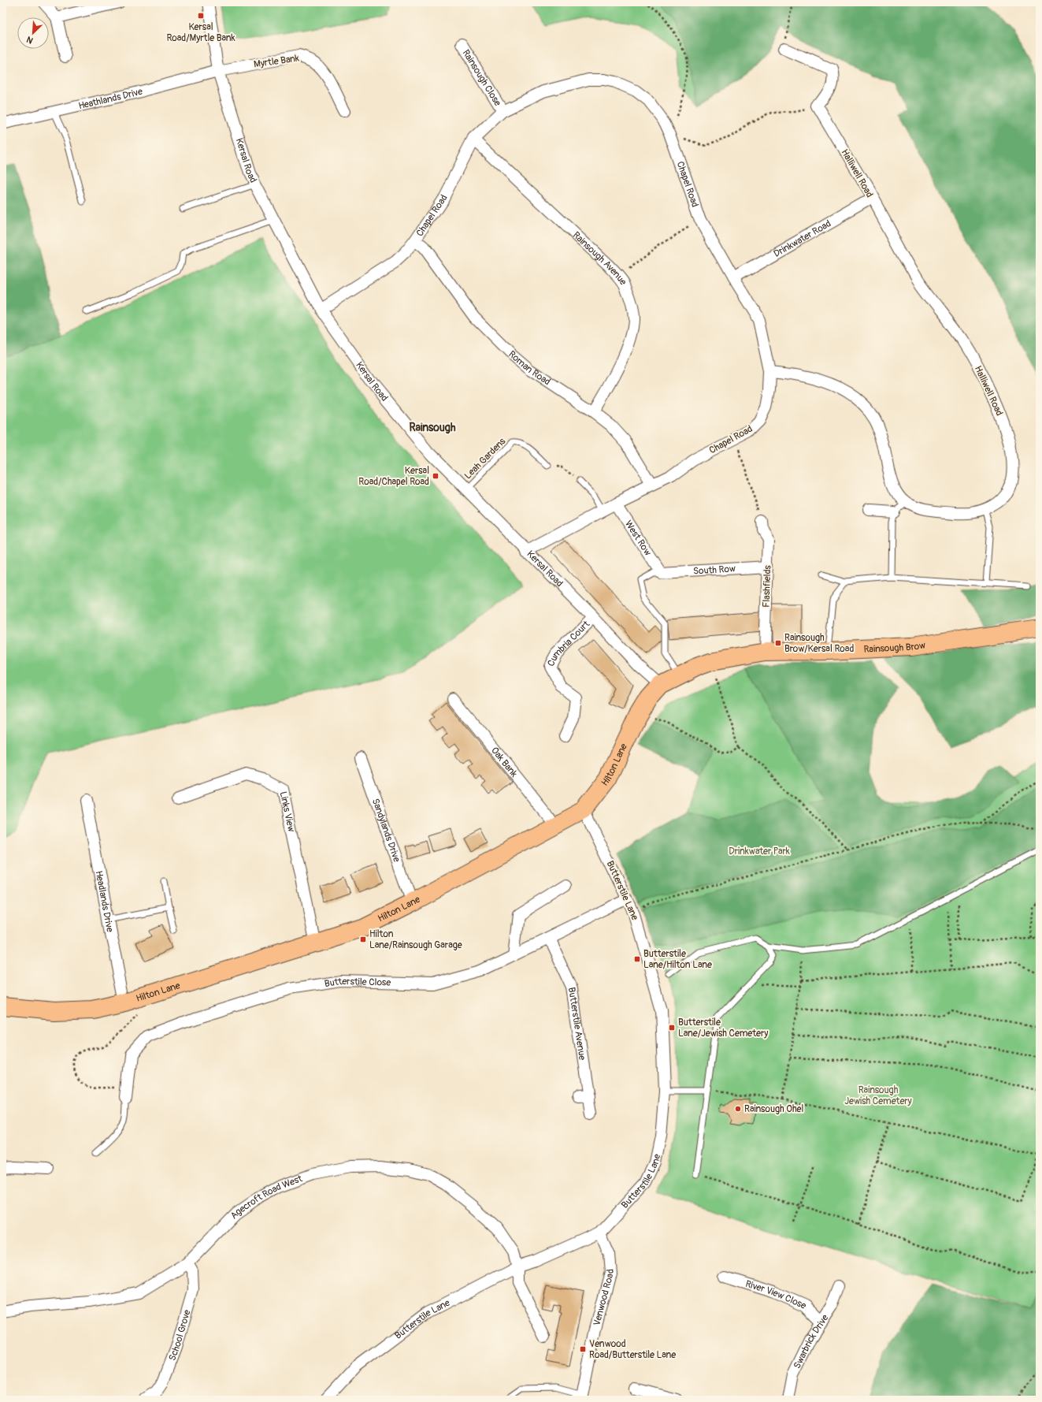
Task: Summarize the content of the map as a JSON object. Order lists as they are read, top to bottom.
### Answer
{
  "streets": {
    "main road": ["Rainsough Brow", "Hilton Lane"],
    "street": [
      "Myrtle Bank",
      "Rainsough Close",
      "Heathlands Drive",
      "Kersal Road",
      "Halliwell Road",
      "Chapel Road",
      "Drinkwater Road",
      "Rainsough Avenue",
      "Roman Road",
      "West Row",
      "South Row",
      "Flashfields",
      "Cumbria Court",
      "Oak Bank",
      "Links View",
      "Sandylands Drive",
      "Butterstile Lane",
      "Headlands Drive",
      "Butterstile Close",
      "Butterstile Avenue",
      "Agecroft Road West",
      "River View Close",
      "Venwood Road",
      "School Grove",
      "Swarbrick Drive"
    ],
    "lane": ["Leah Gardens"]
  },
  "crossings": [
    ["Myrtle Bank", "Heathlands Drive"],
    ["Myrtle Bank", "Kersal Road"],
    ["Rainsough Close", "Chapel Road"],
    ["Heathlands Drive", "Kersal Road"],
    ["Kersal Road", "Chapel Road"],
    ["Kersal Road", "Leah Gardens"],
    ["Kersal Road", "Cumbria Court"],
    ["Kersal Road", "Rainsough Brow"],
    ["Kersal Road", "Hilton Lane"],
    ["Halliwell Road", "Chapel Road"],
    ["Halliwell Road", "Drinkwater Road"],
    ["Chapel Road", "Drinkwater Road"],
    ["Chapel Road", "Rainsough Avenue"],
    ["Chapel Road", "Roman Road"],
    ["Chapel Road", "West Row"],
    ["Rainsough Avenue", "Roman Road"],
    ["West Row", "South Row"],
    ["South Row", "Flashfields"],
    ["Flashfields", "Rainsough Brow"],
    ["Rainsough Brow", "Hilton Lane"],
    ["Oak Bank", "Hilton Lane"],
    ["Hilton Lane", "Links View"],
    ["Hilton Lane", "Sandylands Drive"],
    ["Hilton Lane", "Butterstile Lane"],
    ["Hilton Lane", "Headlands Drive"],
    ["Butterstile Lane", "Butterstile Close"],
    ["Butterstile Lane", "Agecroft Road West"],
    ["Butterstile Lane", "Venwood Road"],
    ["Butterstile Close", "Butterstile Avenue"],
    ["Agecroft Road West", "School Grove"],
    ["River View Close", "Swarbrick Drive"]
  ],
  "districts": ["Rainsough"],
  "parks": ["Drinkwater Park", "Rainsough Jewish Cemetery"],
  "places": {
    "transit": [
      "Kersal Road/Myrtle Bank",
      "Kersal Road/Chapel Road",
      "Rainsough Brow/Kersal Road",
      "Hilton Lane/Rainsough Garage",
      "Butterstile Lane/Hilton Lane",
      "Butterstile Lane/Jewish Cemetery",
      "Venwood Road/Butterstile Lane"
    ],
    "other": ["Rainsough Ohel"]
  },
  "north": "bottom left"
}
